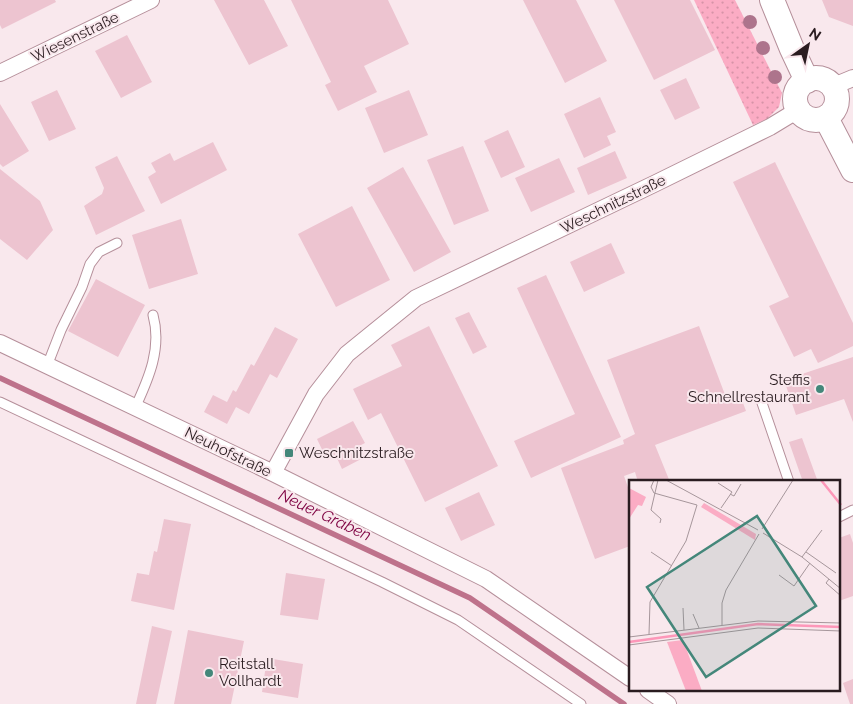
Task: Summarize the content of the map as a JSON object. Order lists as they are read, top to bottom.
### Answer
{
  "streets": {
    "street": ["Wiesenstraße", "Weschnitzstraße", "Neuhofstraße"]
  },
  "crossings": [
    ["Weschnitzstraße", "Neuhofstraße"]
  ],
  "water": ["Neuer Graben"],
  "places": {
    "other": ["Steffis Schnellrestaurant", "Reitstall Vollhardt"],
    "transit": ["Weschnitzstraße"]
  },
  "north": "top right"
}
